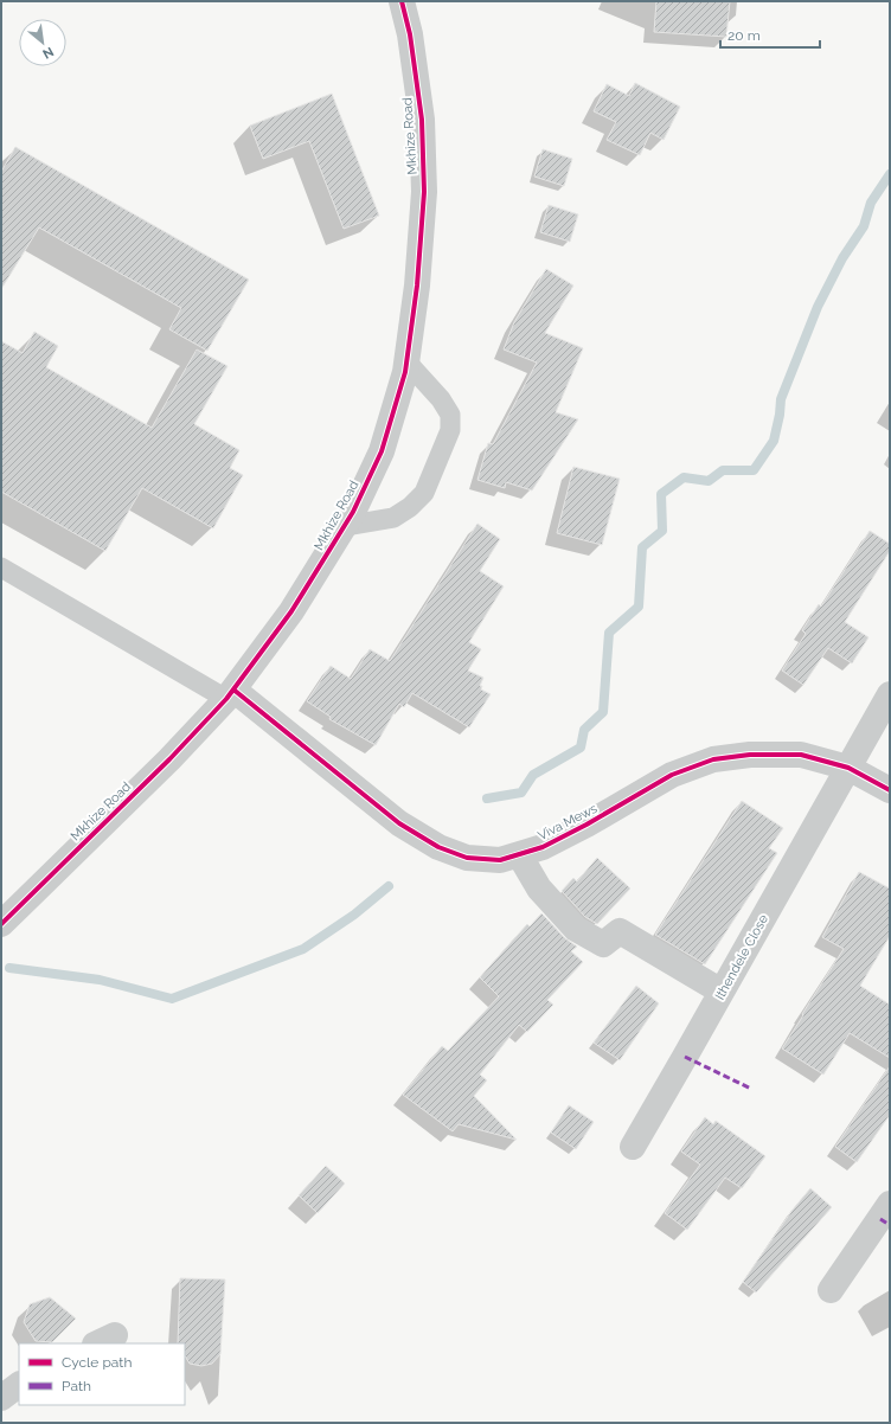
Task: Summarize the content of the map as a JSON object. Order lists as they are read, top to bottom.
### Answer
{
  "streets": {
    "street": ["Mkhize Road", "Viva Mews", "Ithendele Close"]
  },
  "crossings": [
    ["Mkhize Road", "Viva Mews"],
    ["Viva Mews", "Ithendele Close"]
  ],
  "legend": ["Cycle path", "Path"],
  "scale_bar": "20 m",
  "north": "bottom right"
}
